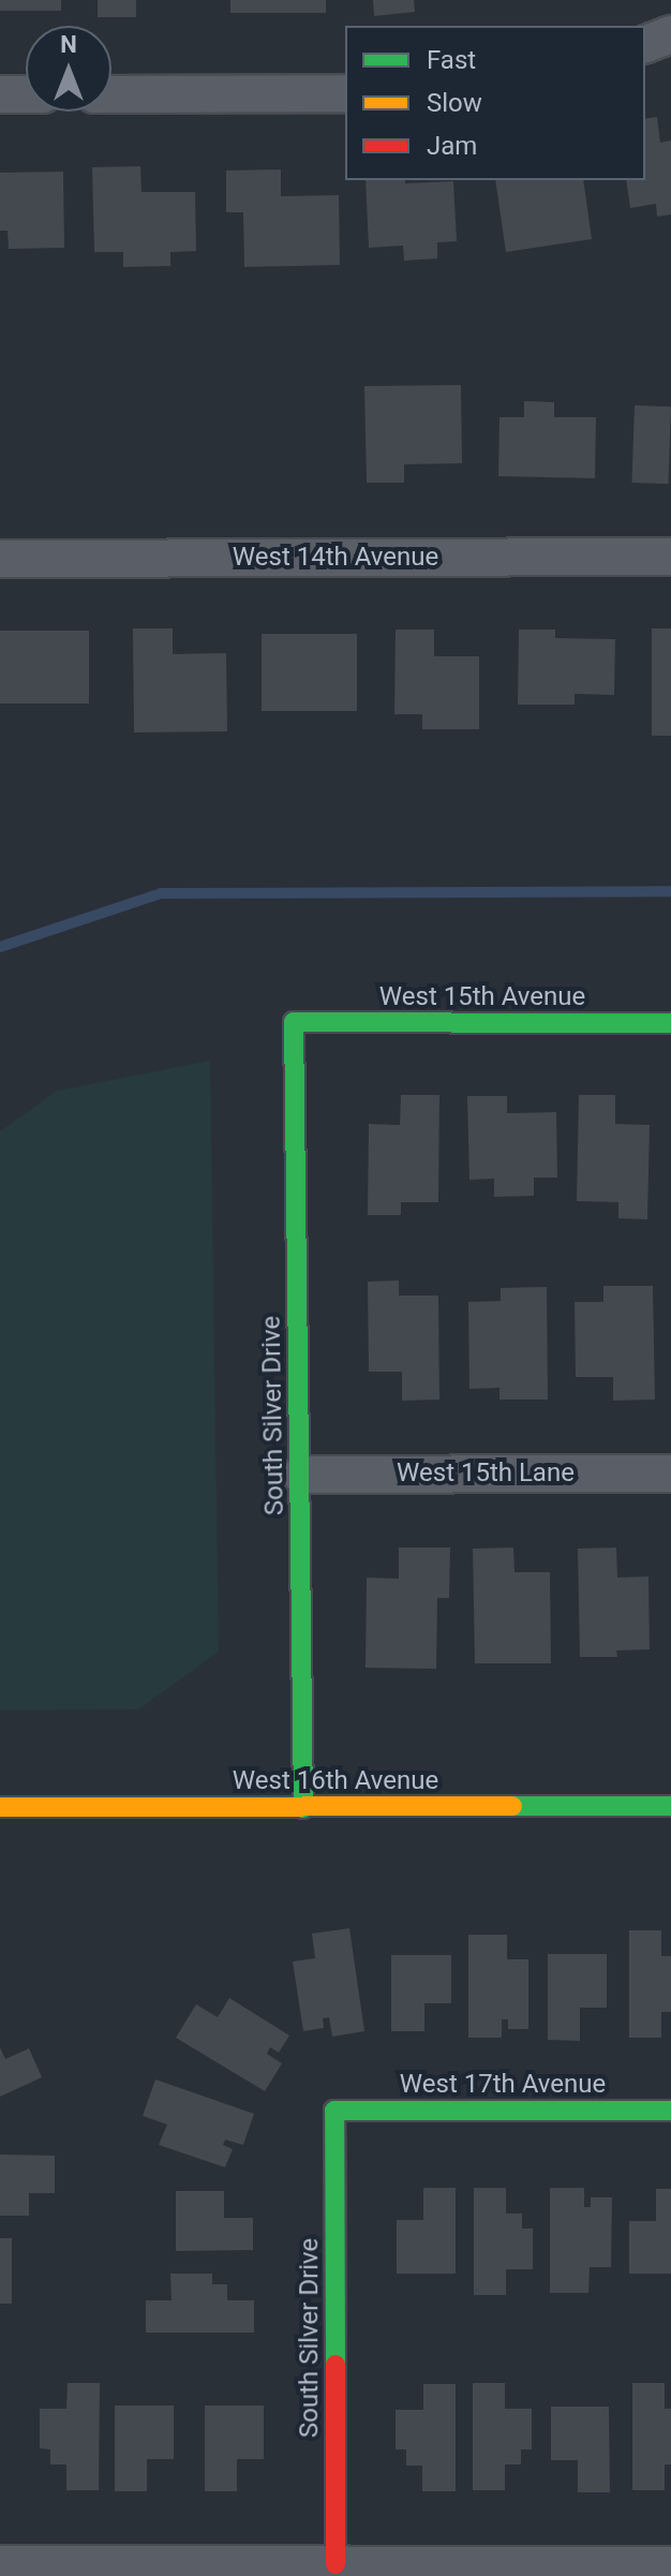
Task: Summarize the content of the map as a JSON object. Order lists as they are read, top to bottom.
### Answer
{
  "streets": {
    "street": [
      "West 14th Avenue",
      "West 15th Avenue",
      "South Silver Drive",
      "West 15th Lane",
      "West 16th Avenue",
      "West 17th Avenue"
    ]
  },
  "crossings": [
    ["West 15th Avenue", "South Silver Drive"],
    ["South Silver Drive", "West 15th Lane"],
    ["South Silver Drive", "West 16th Avenue"],
    ["South Silver Drive", "West 17th Avenue"]
  ],
  "legend": ["Fast", "Slow", "Jam"],
  "north": "top"
}
